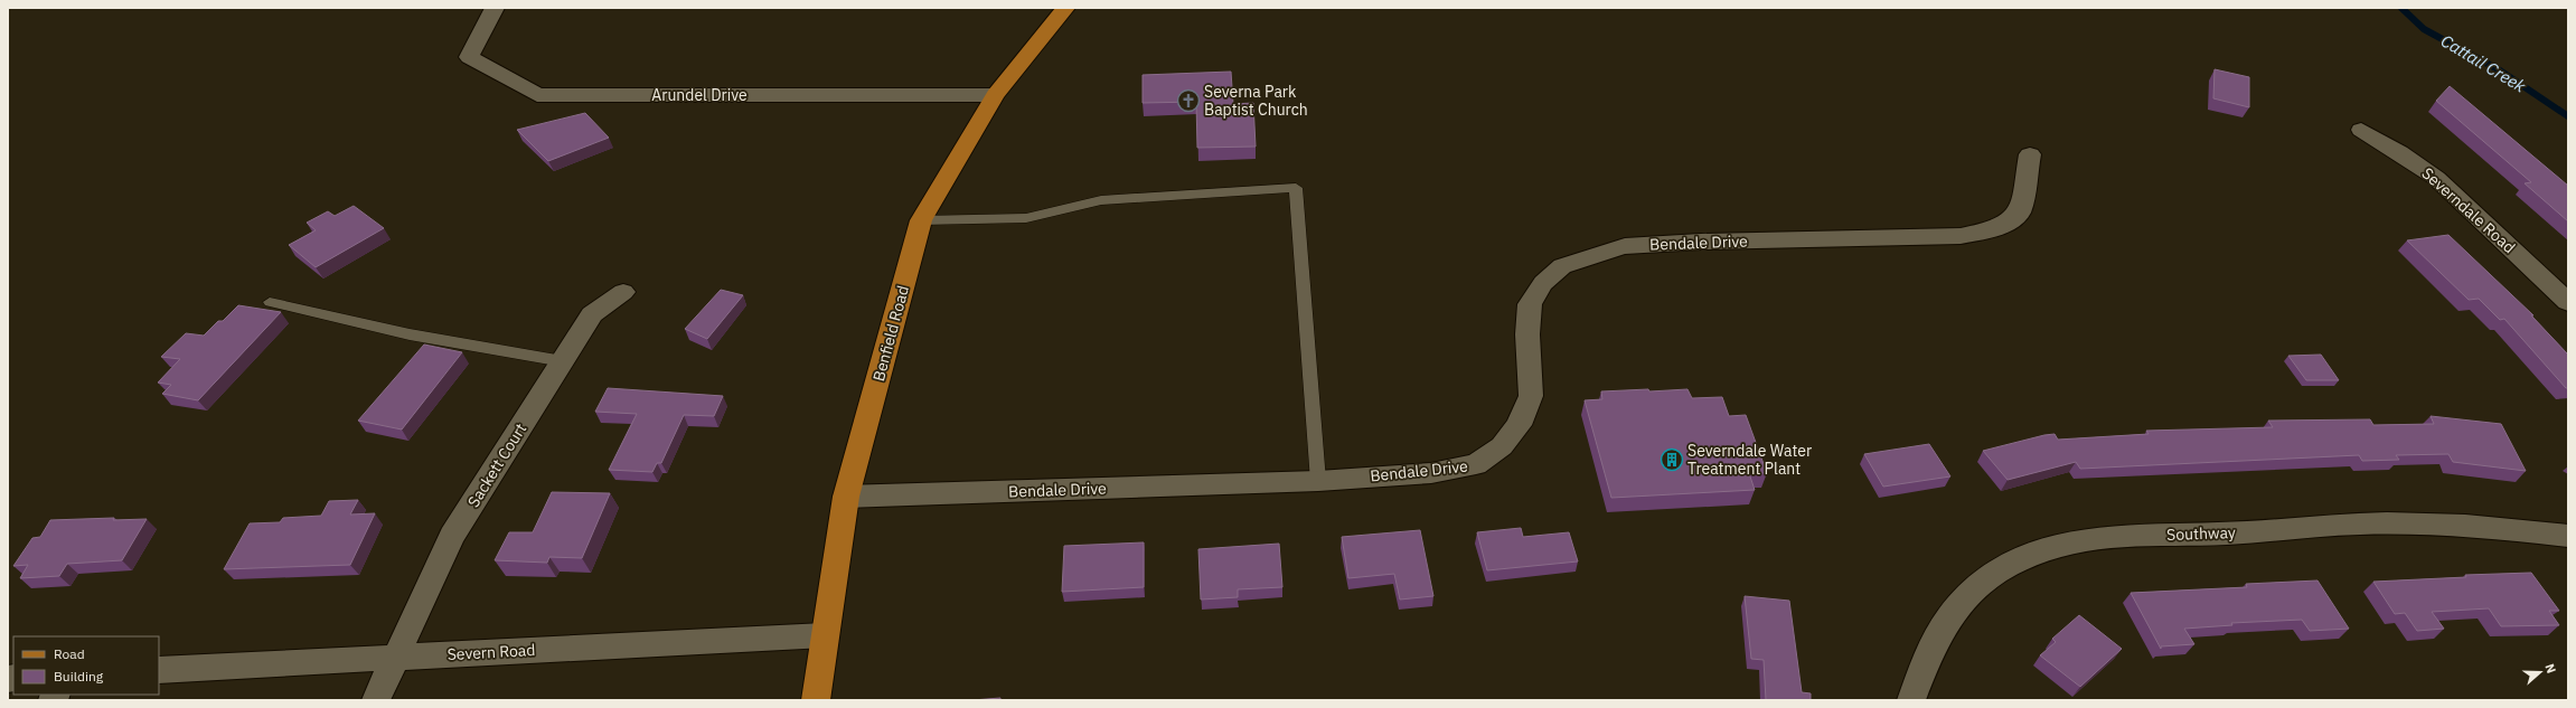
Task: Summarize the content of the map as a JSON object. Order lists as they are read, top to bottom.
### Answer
{
  "streets": {
    "main road": ["Benfield Road"],
    "street": [
      "Arundel Drive",
      "Severndale Road",
      "Bendale Drive",
      "Sackett Court",
      "Southway",
      "Severn Road"
    ]
  },
  "crossings": [
    ["Arundel Drive", "Benfield Road"],
    ["Bendale Drive", "Benfield Road"],
    ["Benfield Road", "Severn Road"],
    ["Sackett Court", "Severn Road"]
  ],
  "water": ["Cattail Creek"],
  "places": {
    "church": ["Severna Park Baptist Church"],
    "building": ["Severndale Water Treatment Plant"]
  },
  "legend": ["Road", "Building"],
  "north": "right"
}
